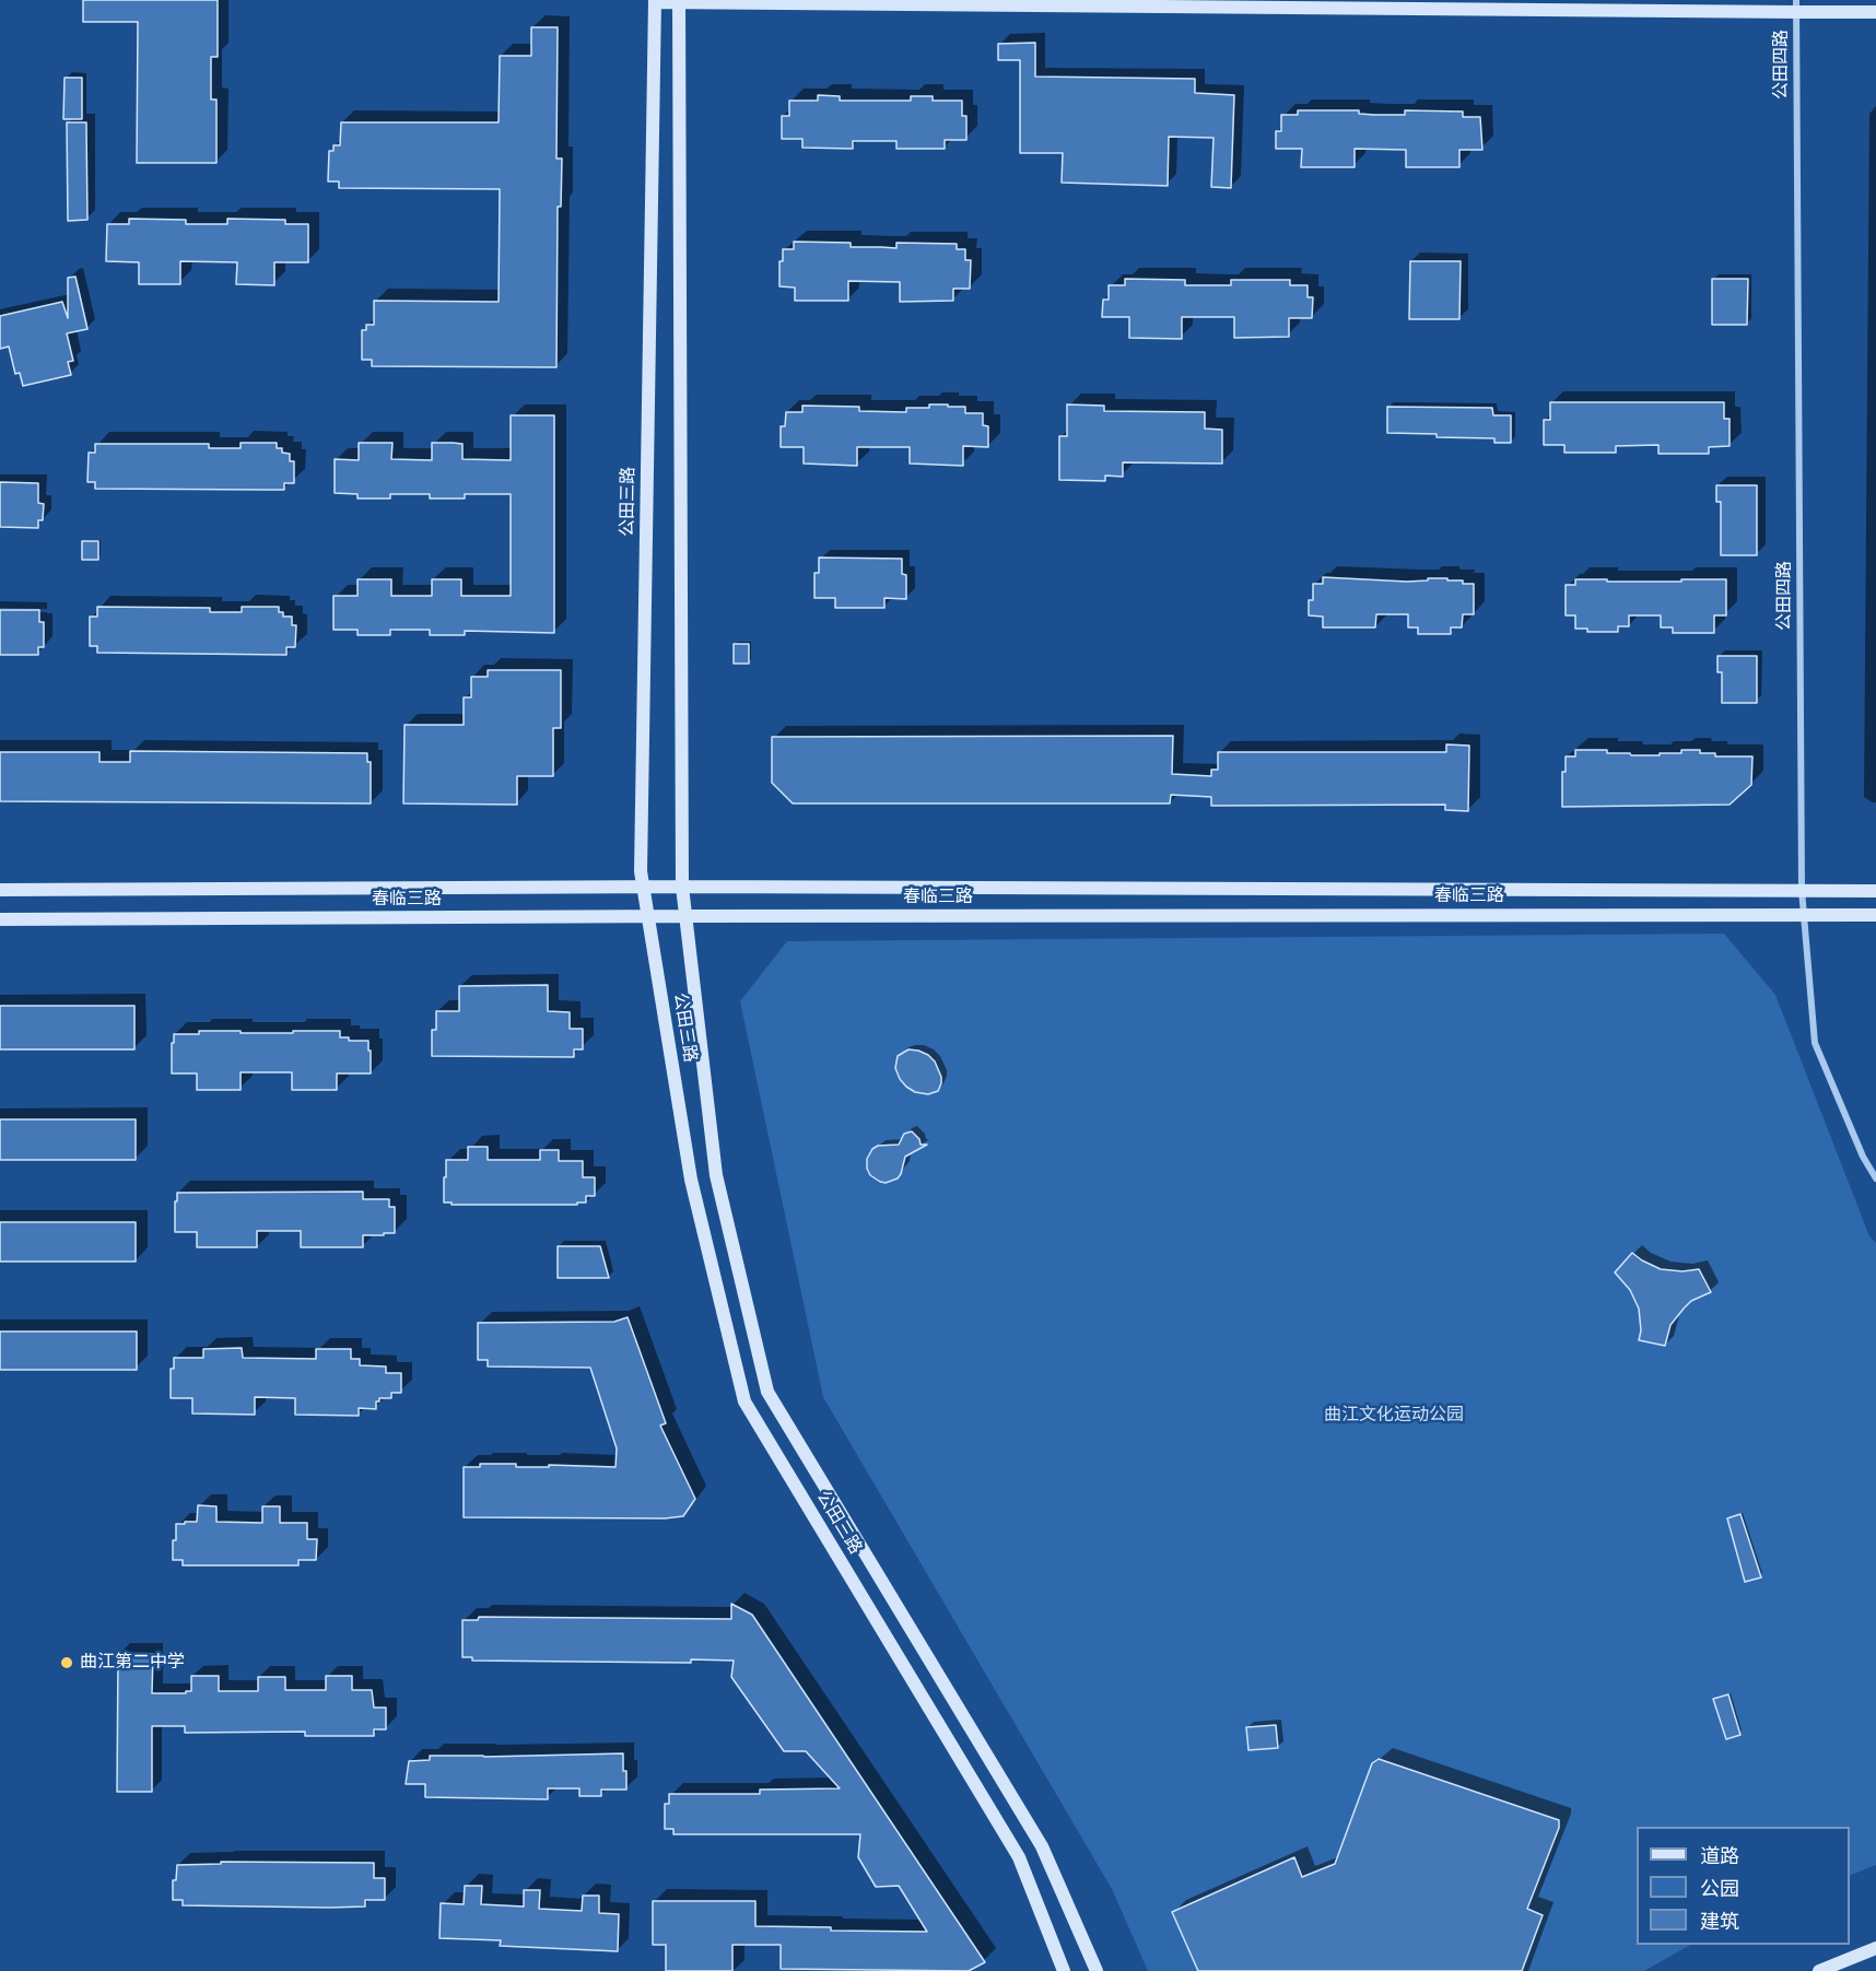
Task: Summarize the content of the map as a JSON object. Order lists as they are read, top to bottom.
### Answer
{
  "streets": {
    "street": ["公田四路", "公田三路", "春临三路"]
  },
  "crossings": [
    ["公田四路", "春临三路"],
    ["公田三路", "春临三路"]
  ],
  "parks": ["曲江文化运动公园"],
  "places": ["曲江第二中学"],
  "legend": ["道路", "公园", "建筑"]
}
